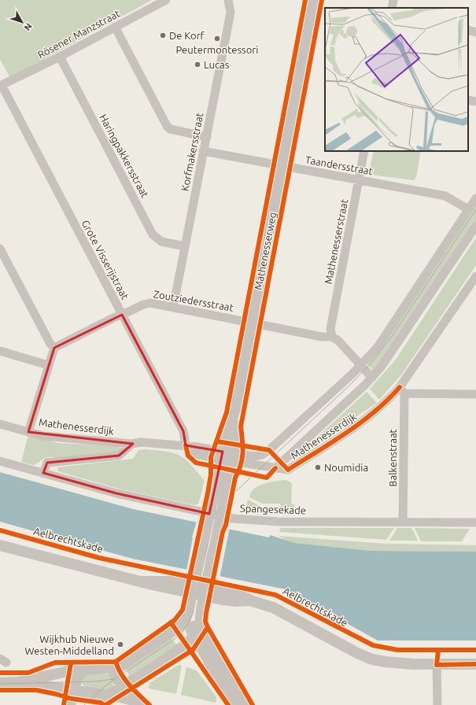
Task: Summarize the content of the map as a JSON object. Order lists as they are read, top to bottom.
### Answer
{
  "streets": {
    "street": [
      "Rösener Manzstraat",
      "Korfmakersstraat",
      "Haringpakkersstraat",
      "Taandersstraat",
      "Mathenesserstraat",
      "Mathenesserweg",
      "Grote Visserijstraat",
      "Zoutziedersstraat",
      "Mathenesserdijk",
      "Balkenstraat",
      "Spangesekade",
      "Aelbrechtskade"
    ]
  },
  "crossings": [
    ["Rösener Manzstraat", "Haringpakkersstraat"],
    ["Rösener Manzstraat", "Grote Visserijstraat"],
    ["Korfmakersstraat", "Haringpakkersstraat"],
    ["Korfmakersstraat", "Taandersstraat"],
    ["Korfmakersstraat", "Zoutziedersstraat"],
    ["Taandersstraat", "Mathenesserstraat"],
    ["Taandersstraat", "Mathenesserweg"],
    ["Taandersstraat", "Mathenesserdijk"],
    ["Mathenesserstraat", "Zoutziedersstraat"],
    ["Mathenesserweg", "Zoutziedersstraat"],
    ["Mathenesserweg", "Mathenesserdijk"],
    ["Grote Visserijstraat", "Zoutziedersstraat"],
    ["Grote Visserijstraat", "Mathenesserdijk"],
    ["Mathenesserdijk", "Balkenstraat"],
    ["Balkenstraat", "Spangesekade"]
  ],
  "places": [
    "De Korf",
    "Peutermontessori",
    "Lucas",
    "Noumidia",
    "Wijkhub Nieuwe Westen-Middelland"
  ],
  "north": "bottom right"
}
